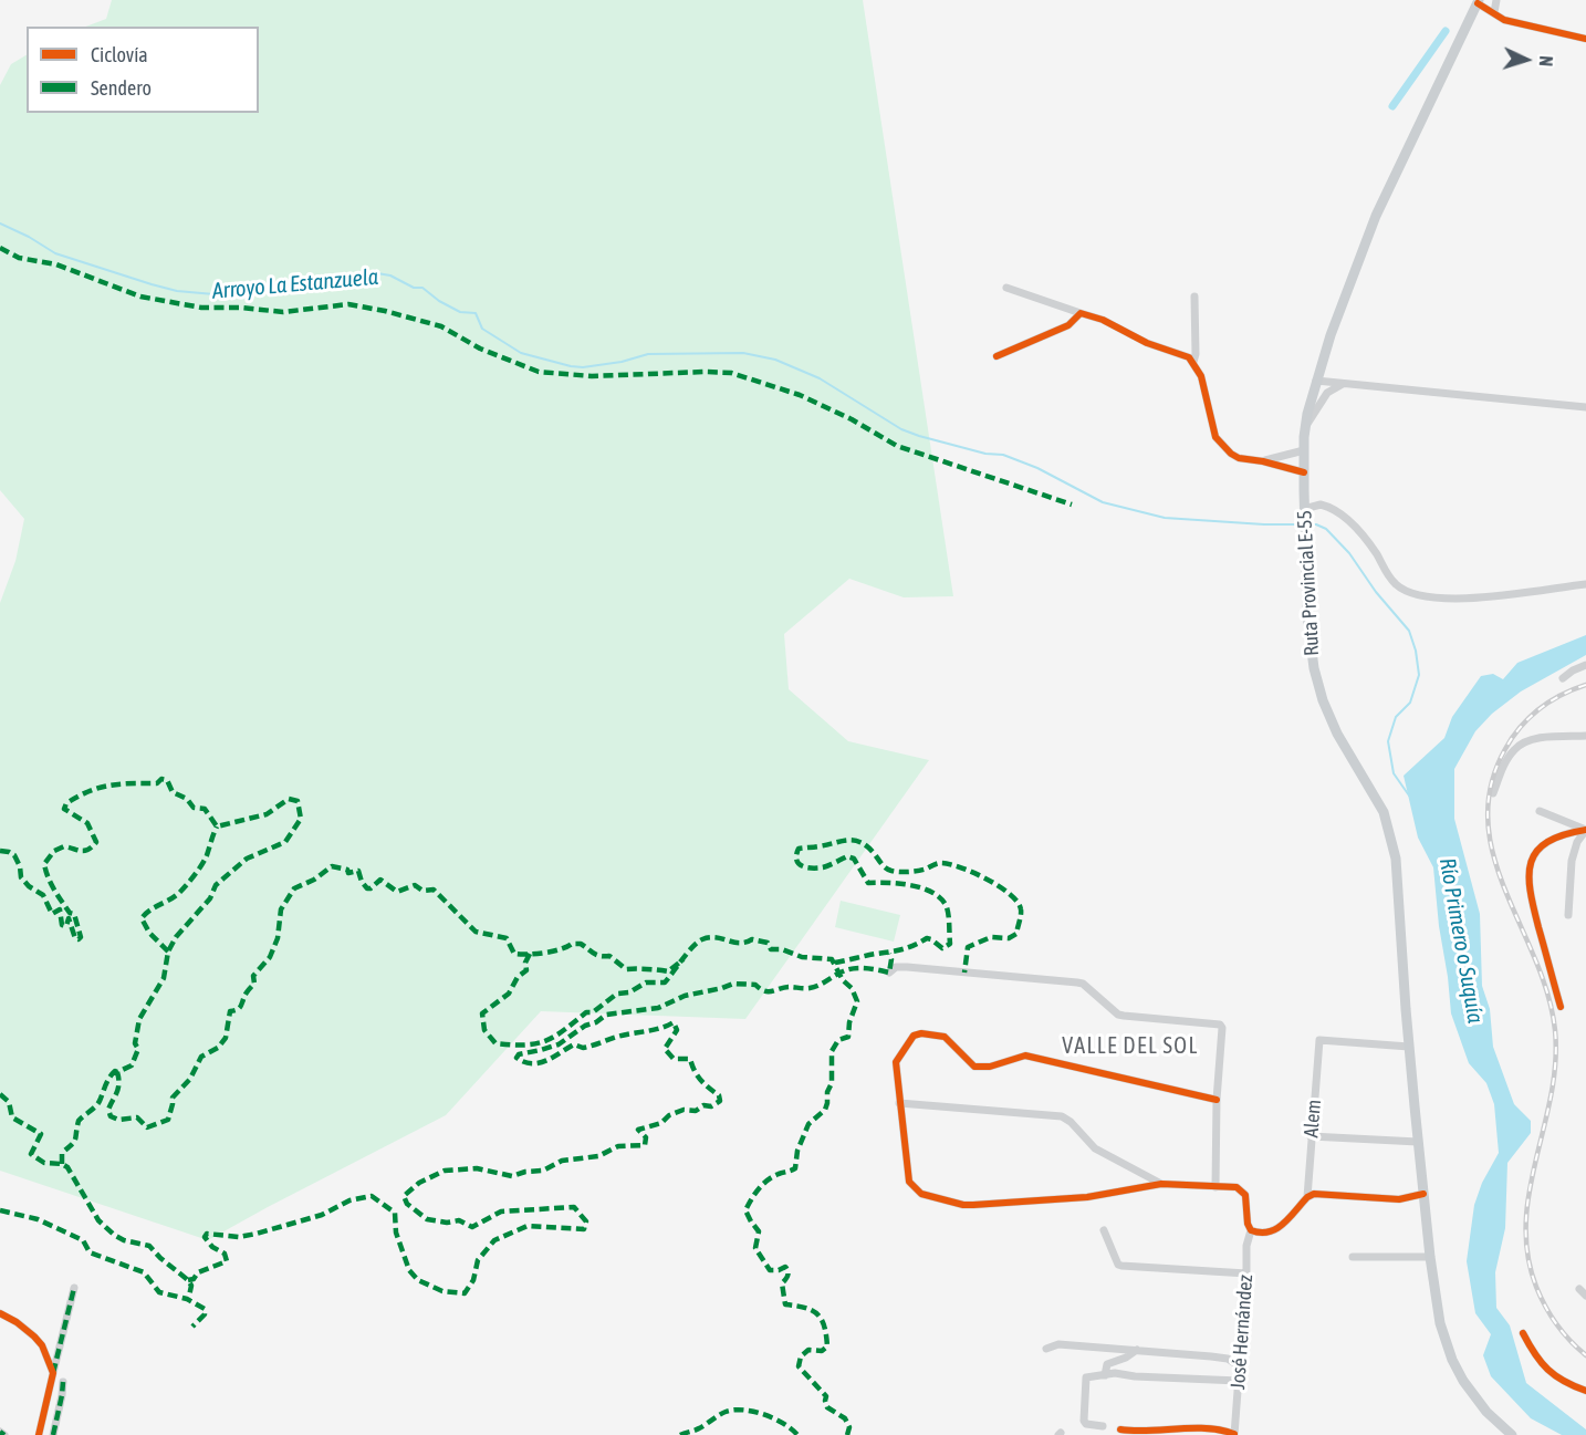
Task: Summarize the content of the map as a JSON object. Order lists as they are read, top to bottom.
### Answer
{
  "streets": {
    "main road": ["Ruta Provincial E-55"],
    "street": ["Alem", "José Hernández"]
  },
  "crossings": [
    ["Ruta Provincial E-55", "Alem"]
  ],
  "districts": ["VALLE DEL SOL"],
  "water": ["Arroyo La Estanzuela", "Río Primero o Suquía"],
  "legend": ["Ciclovía", "Sendero"],
  "north": "right"
}
